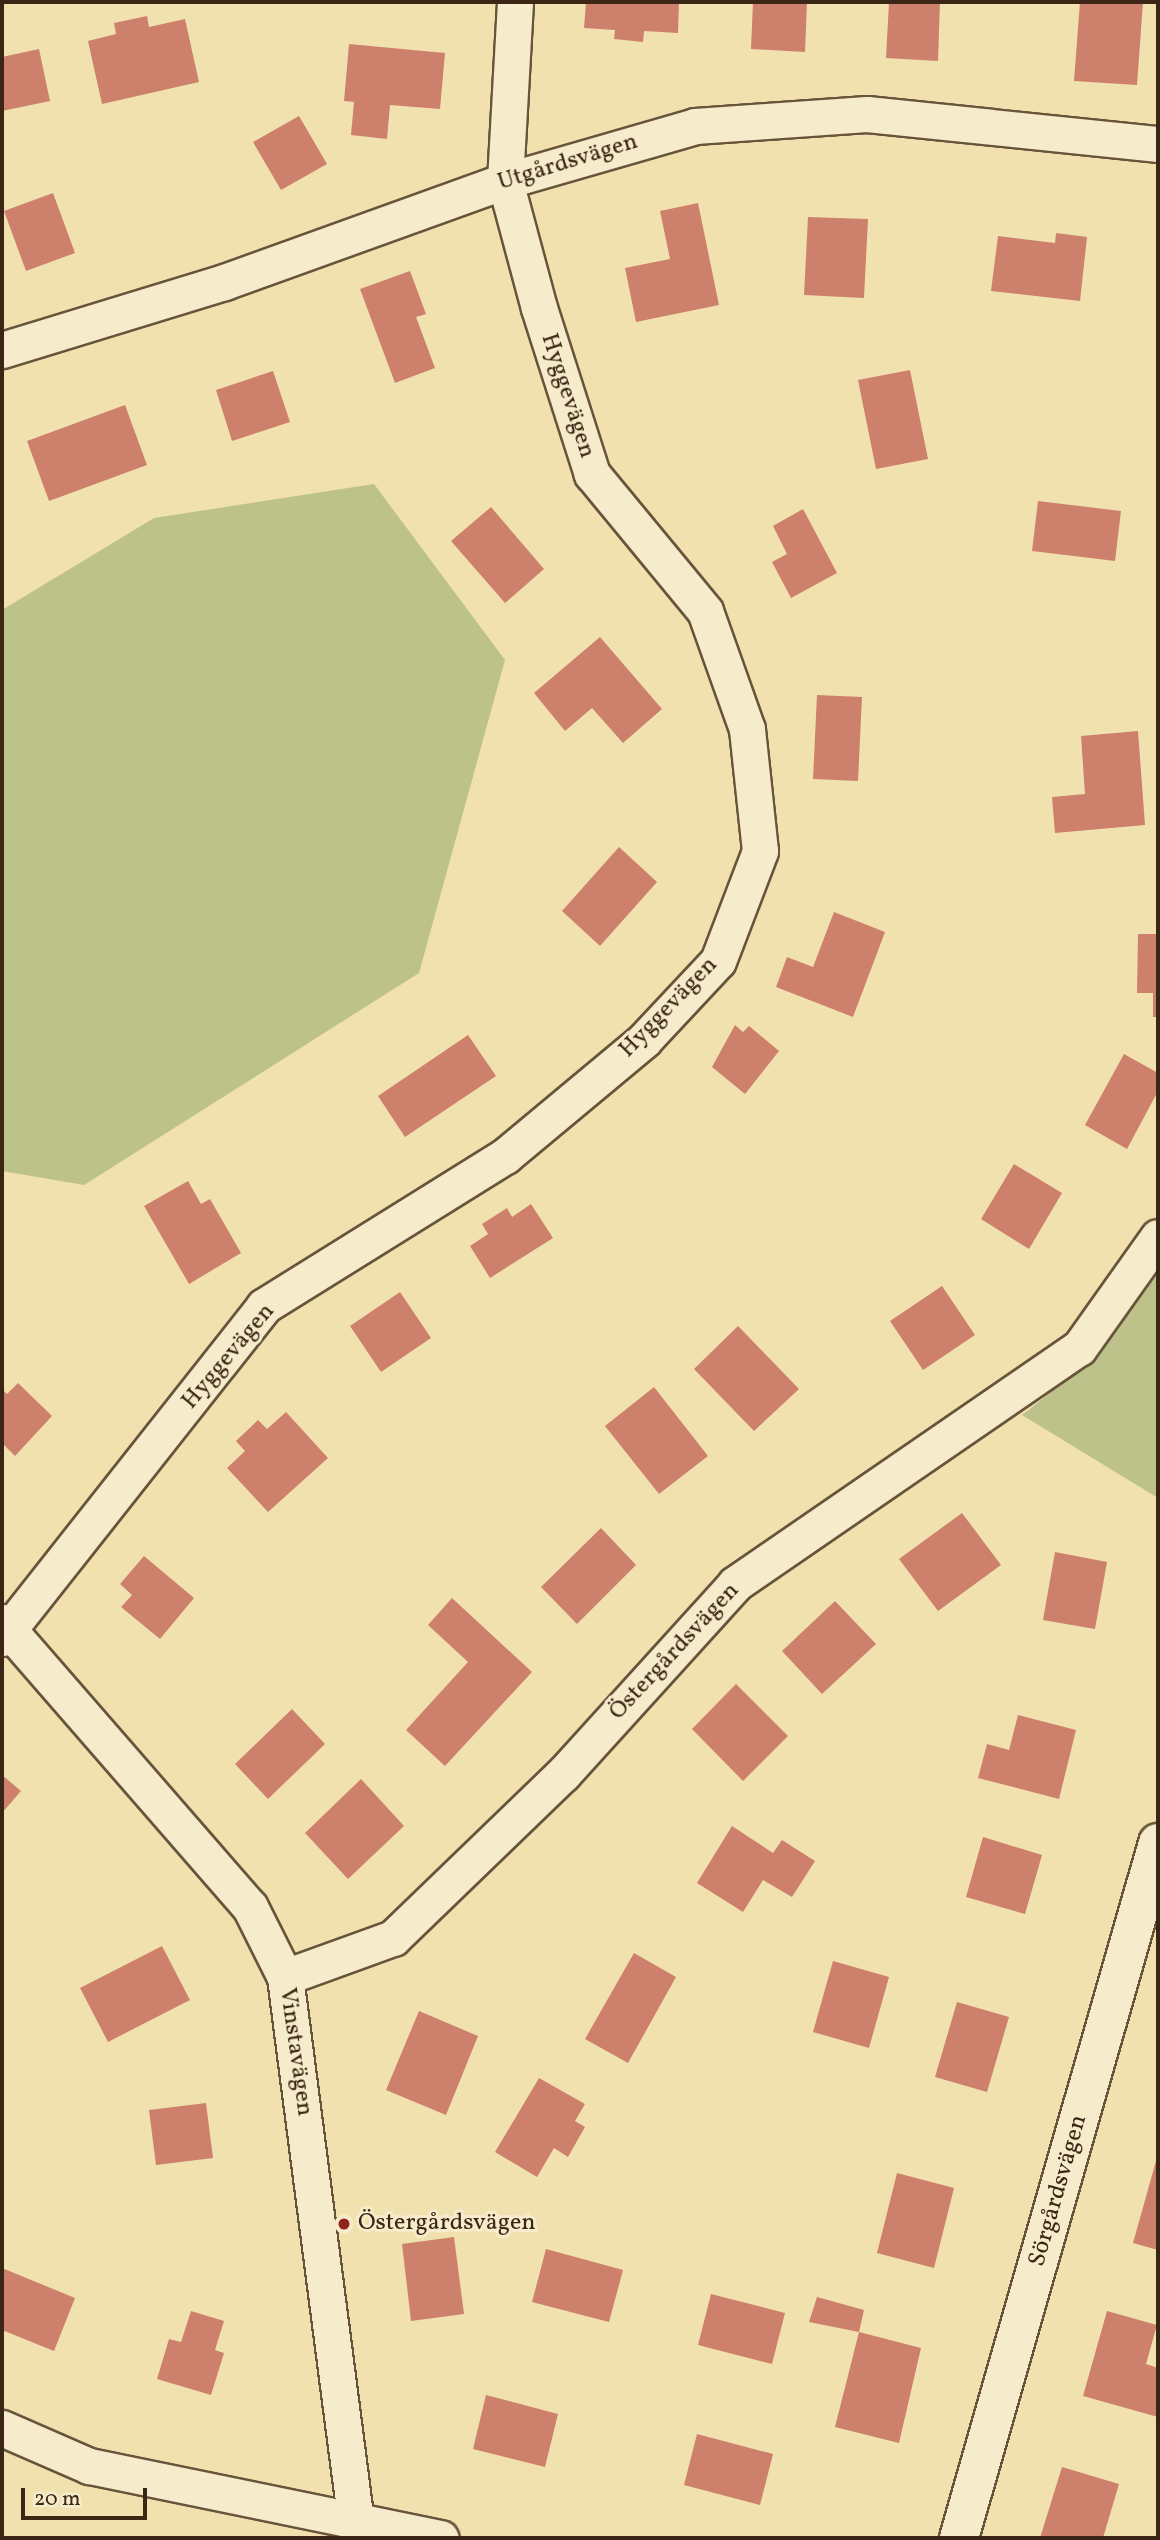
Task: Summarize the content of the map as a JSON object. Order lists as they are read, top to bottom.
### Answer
{
  "streets": {
    "street": [
      "Utgårdsvägen",
      "Hyggevägen",
      "Östergårdsvägen",
      "Vinstavägen",
      "Sörgårdsvägen"
    ]
  },
  "crossings": [
    ["Utgårdsvägen", "Hyggevägen"],
    ["Hyggevägen", "Vinstavägen"],
    ["Östergårdsvägen", "Vinstavägen"]
  ],
  "places": ["Östergårdsvägen"],
  "scale_bar": "20 m"
}
